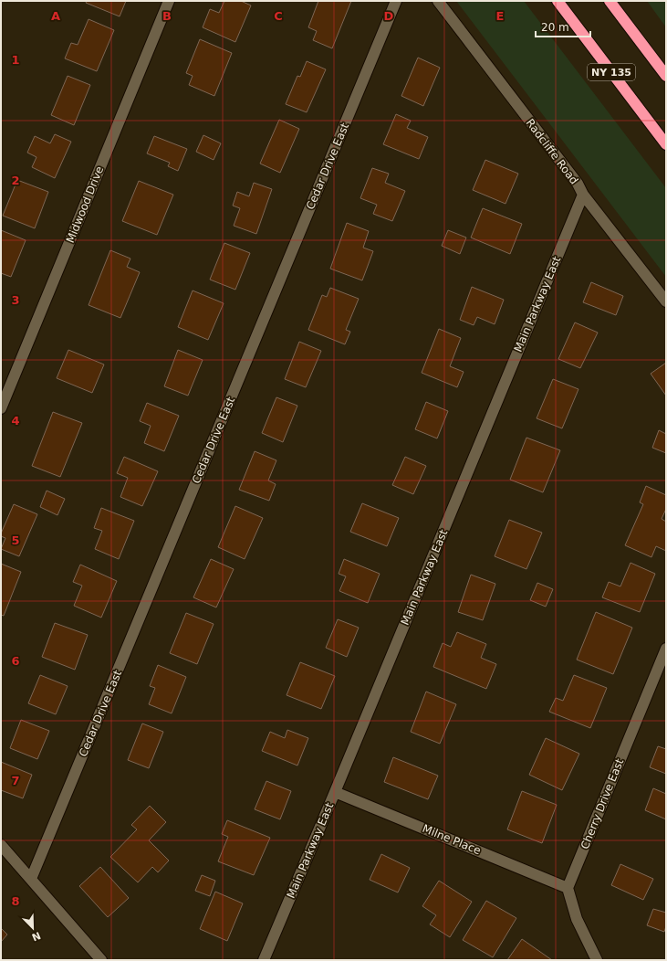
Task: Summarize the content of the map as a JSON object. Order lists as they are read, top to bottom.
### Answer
{
  "streets": {
    "highway": ["NY 135"],
    "street": [
      "Radcliffe Road",
      "Cedar Drive East",
      "Midwood Drive",
      "Main Parkway East",
      "Cherry Drive East",
      "Milne Place"
    ]
  },
  "crossings": [
    ["Radcliffe Road", "Main Parkway East"],
    ["Main Parkway East", "Milne Place"],
    ["Cherry Drive East", "Milne Place"]
  ],
  "scale_bar": "20 m",
  "north": "bottom right",
  "grid": {
    "columns": [
      "A",
      "B",
      "C",
      "D",
      "E"
    ],
    "rows": [
      "1",
      "2",
      "3",
      "4",
      "5",
      "6",
      "7",
      "8"
    ]
  }
}
